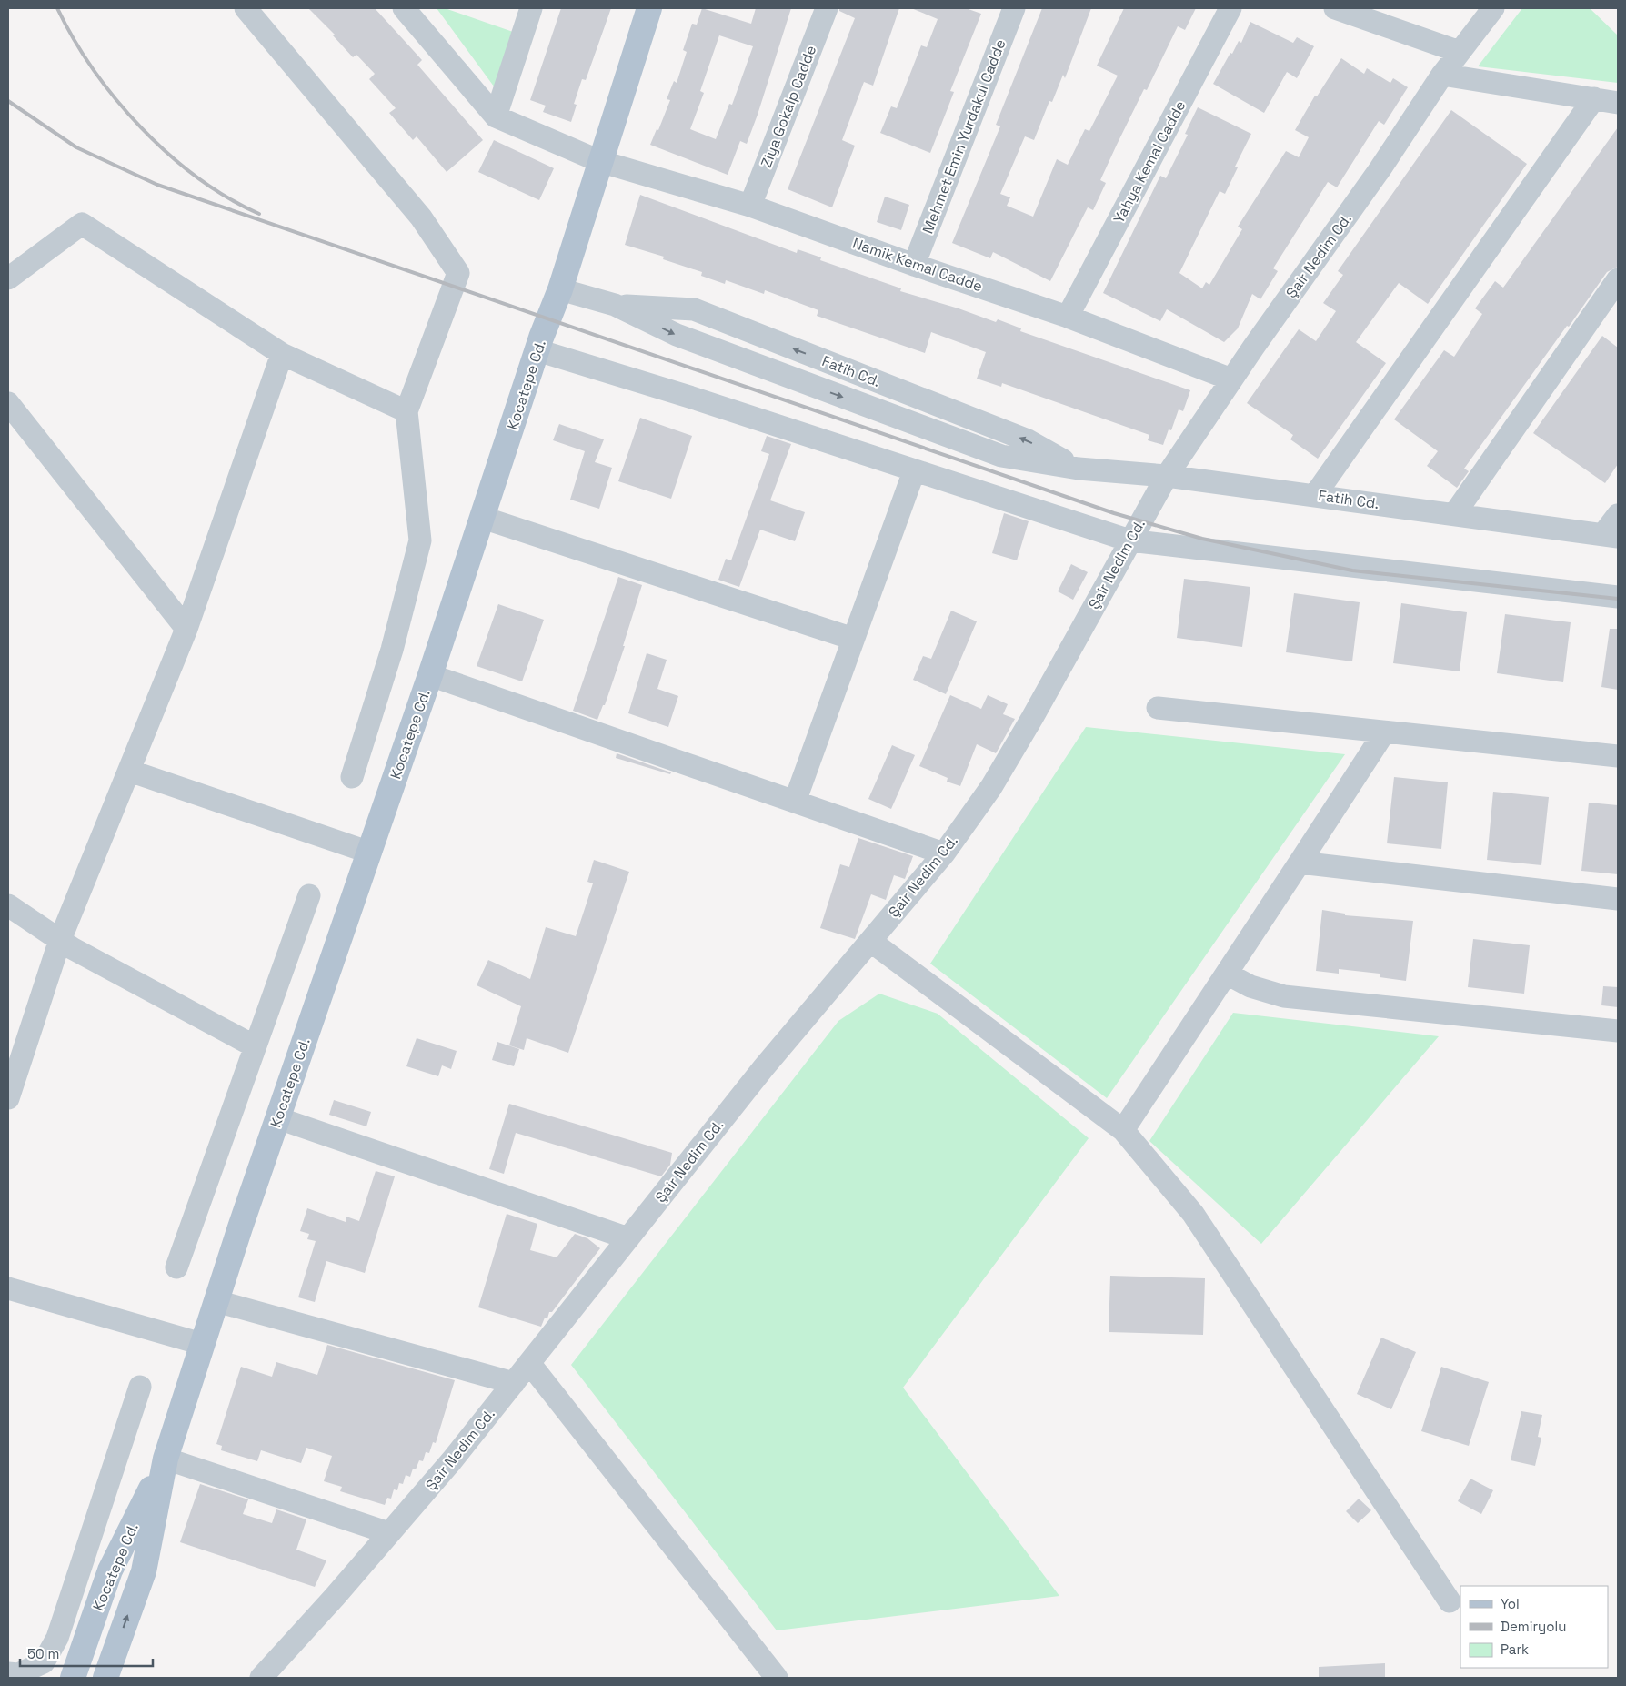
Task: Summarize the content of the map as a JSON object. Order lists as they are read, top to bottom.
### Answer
{
  "streets": {
    "main road": ["Kocatepe Cd."],
    "street": [
      "Ziya Gokalp Cadde",
      "Mehmet Emin Yurdakul Cadde",
      "Yahya Kemal Cadde",
      "Şair Nedim Cd.",
      "Namik Kemal Cadde",
      "Fatih Cd."
    ]
  },
  "crossings": [
    ["Ziya Gokalp Cadde", "Namik Kemal Cadde"],
    ["Mehmet Emin Yurdakul Cadde", "Namik Kemal Cadde"],
    ["Yahya Kemal Cadde", "Namik Kemal Cadde"],
    ["Şair Nedim Cd.", "Namik Kemal Cadde"],
    ["Şair Nedim Cd.", "Fatih Cd."],
    ["Namik Kemal Cadde", "Kocatepe Cd."],
    ["Fatih Cd.", "Kocatepe Cd."]
  ],
  "legend": ["Yol", "Demiryolu", "Park"],
  "scale_bar": "50 m"
}
